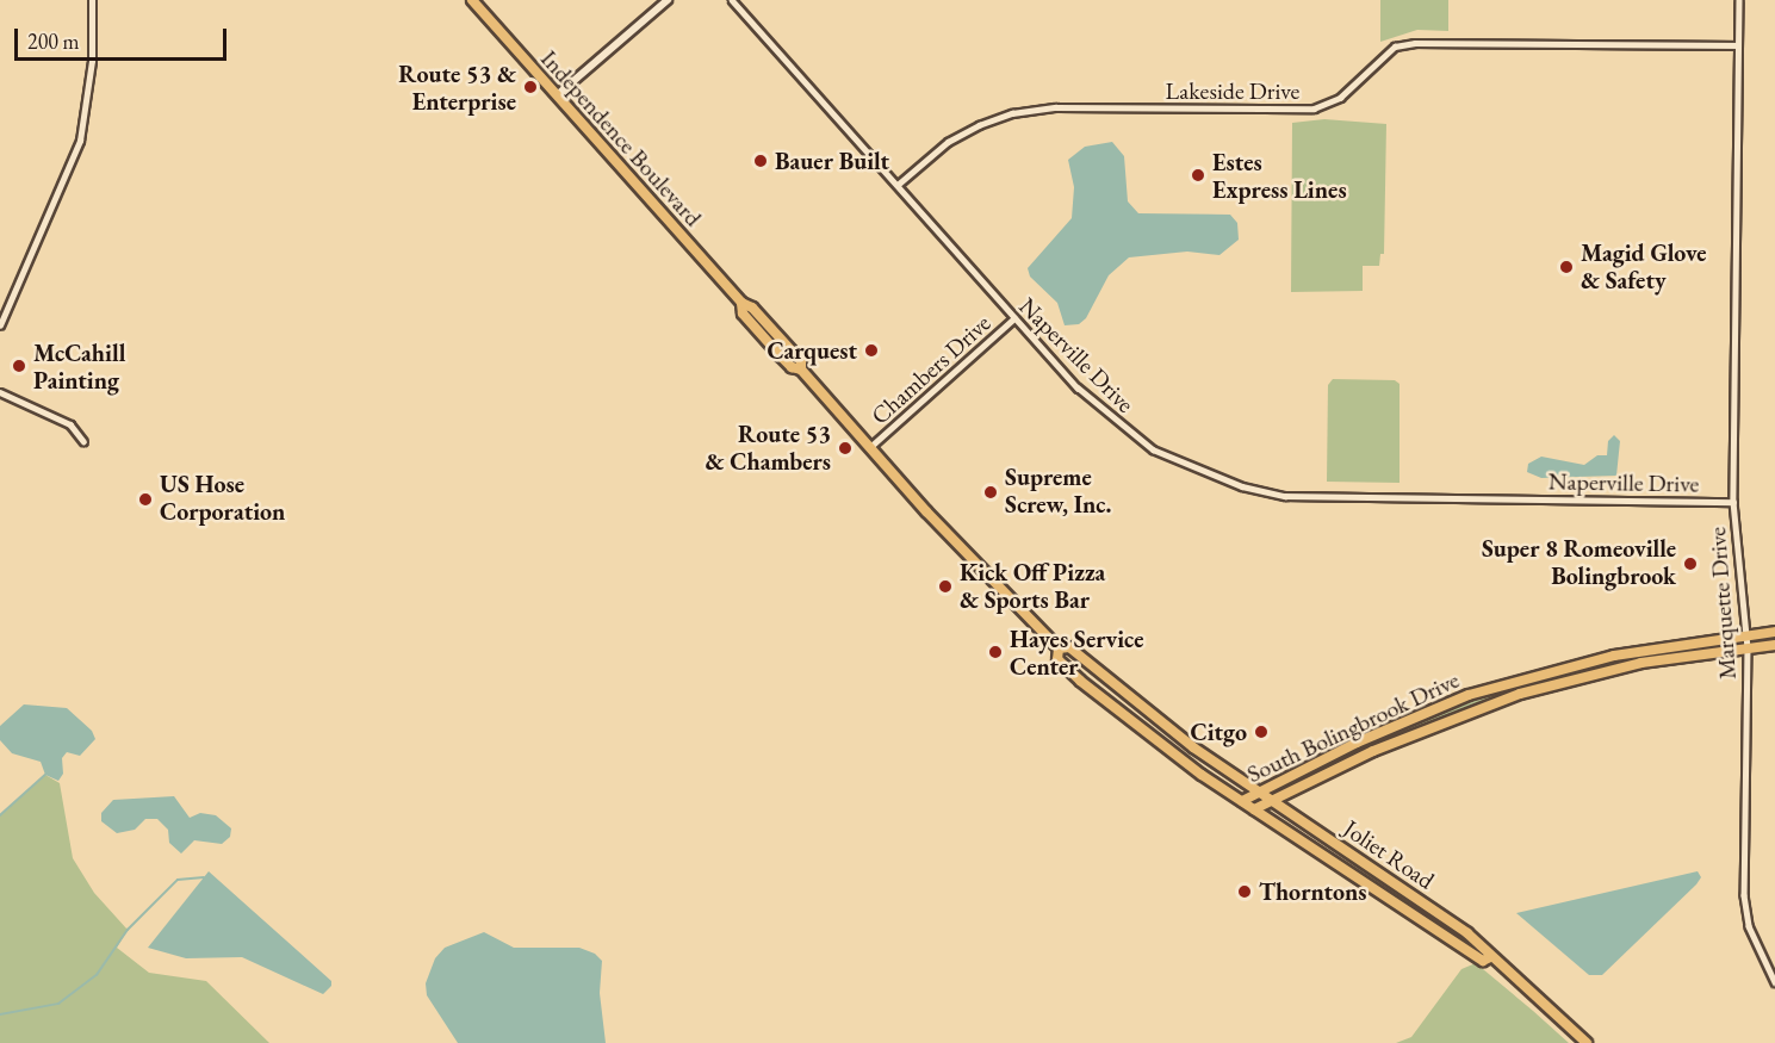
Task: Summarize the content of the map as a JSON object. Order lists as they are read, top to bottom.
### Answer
{
  "streets": {
    "main road": ["Independence Boulevard", "South Bolingbrook Drive", "Joliet Road"],
    "street": [
      "Lakeside Drive",
      "Naperville Drive",
      "Chambers Drive",
      "Marquette Drive"
    ]
  },
  "crossings": [
    ["Lakeside Drive", "Naperville Drive"],
    ["Lakeside Drive", "Marquette Drive"],
    ["Independence Boulevard", "Chambers Drive"],
    ["Independence Boulevard", "South Bolingbrook Drive"],
    ["Independence Boulevard", "Joliet Road"],
    ["Naperville Drive", "Chambers Drive"],
    ["Naperville Drive", "Marquette Drive"],
    ["Marquette Drive", "South Bolingbrook Drive"],
    ["South Bolingbrook Drive", "Joliet Road"]
  ],
  "places": [
    "Route 53 & Enterprise",
    "Bauer Built",
    "Estes Express Lines",
    "Magid Glove & Safety",
    "Carquest",
    "McCahill Painting",
    "Route 53 & Chambers",
    "Supreme Screw, Inc.",
    "US Hose Corporation",
    "Super 8 Romeoville Bolingbrook",
    "Kick Off Pizza & Sports Bar",
    "Hayes Service Center",
    "Citgo",
    "Thorntons"
  ],
  "scale_bar": "200 m"
}
